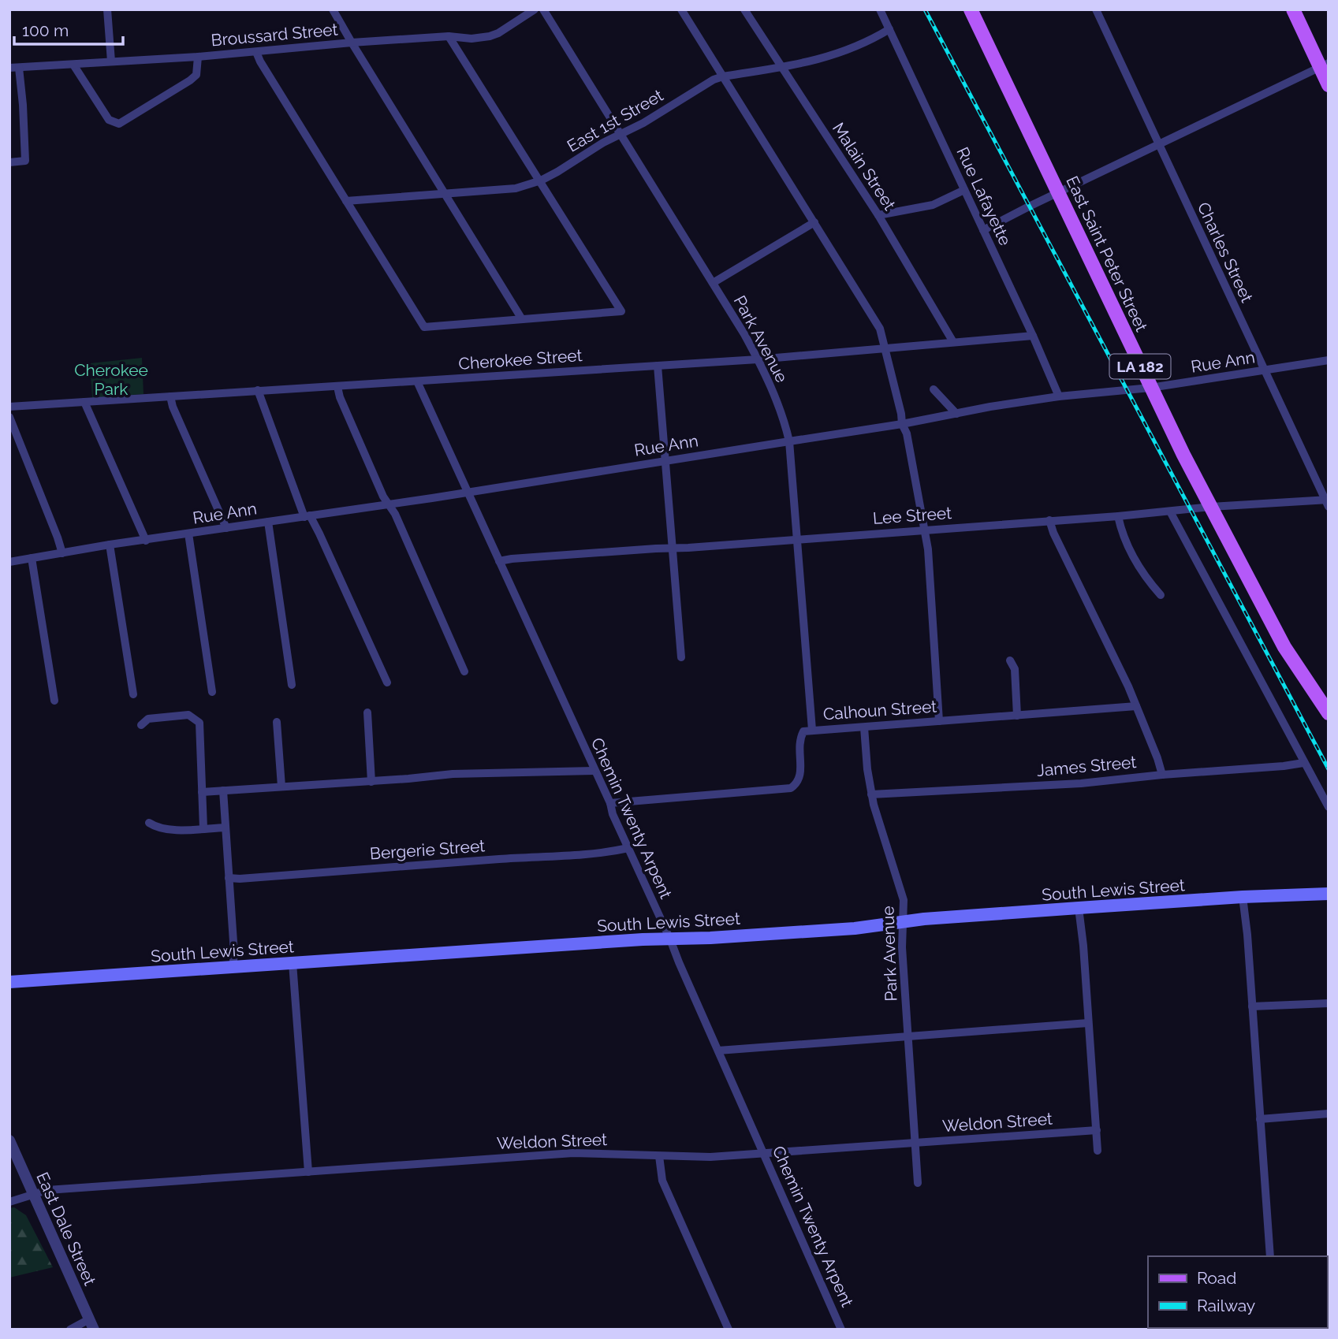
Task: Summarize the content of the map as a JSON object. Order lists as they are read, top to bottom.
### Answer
{
  "streets": {
    "main road": ["East Saint Peter Street", "LA 182", "South Lewis Street"],
    "street": [
      "Broussard Street",
      "East 1st Street",
      "Malain Street",
      "Rue Lafayette",
      "Charles Street",
      "Park Avenue",
      "Cherokee Street",
      "Rue Ann",
      "Lee Street",
      "Calhoun Street",
      "James Street",
      "Chemin Twenty Arpent",
      "Bergerie Street",
      "Weldon Street",
      "East Dale Street"
    ]
  },
  "crossings": [
    ["East 1st Street", "Malain Street"],
    ["East 1st Street", "Rue Lafayette"],
    ["East 1st Street", "Park Avenue"],
    ["Malain Street", "Cherokee Street"],
    ["Rue Lafayette", "Cherokee Street"],
    ["Rue Lafayette", "Rue Ann"],
    ["Charles Street", "Rue Ann"],
    ["Charles Street", "Lee Street"],
    ["East Saint Peter Street", "Rue Ann"],
    ["East Saint Peter Street", "Lee Street"],
    ["Park Avenue", "Cherokee Street"],
    ["Park Avenue", "Rue Ann"],
    ["Park Avenue", "Lee Street"],
    ["Park Avenue", "Calhoun Street"],
    ["Park Avenue", "James Street"],
    ["Park Avenue", "South Lewis Street"],
    ["Park Avenue", "Weldon Street"],
    ["Cherokee Street", "Chemin Twenty Arpent"],
    ["Rue Ann", "Chemin Twenty Arpent"],
    ["Lee Street", "Chemin Twenty Arpent"],
    ["Calhoun Street", "Chemin Twenty Arpent"],
    ["Chemin Twenty Arpent", "Bergerie Street"],
    ["Chemin Twenty Arpent", "South Lewis Street"],
    ["Chemin Twenty Arpent", "Weldon Street"],
    ["Weldon Street", "East Dale Street"]
  ],
  "parks": ["Cherokee Park"],
  "legend": ["Road", "Railway"],
  "scale_bar": "100 m"
}
